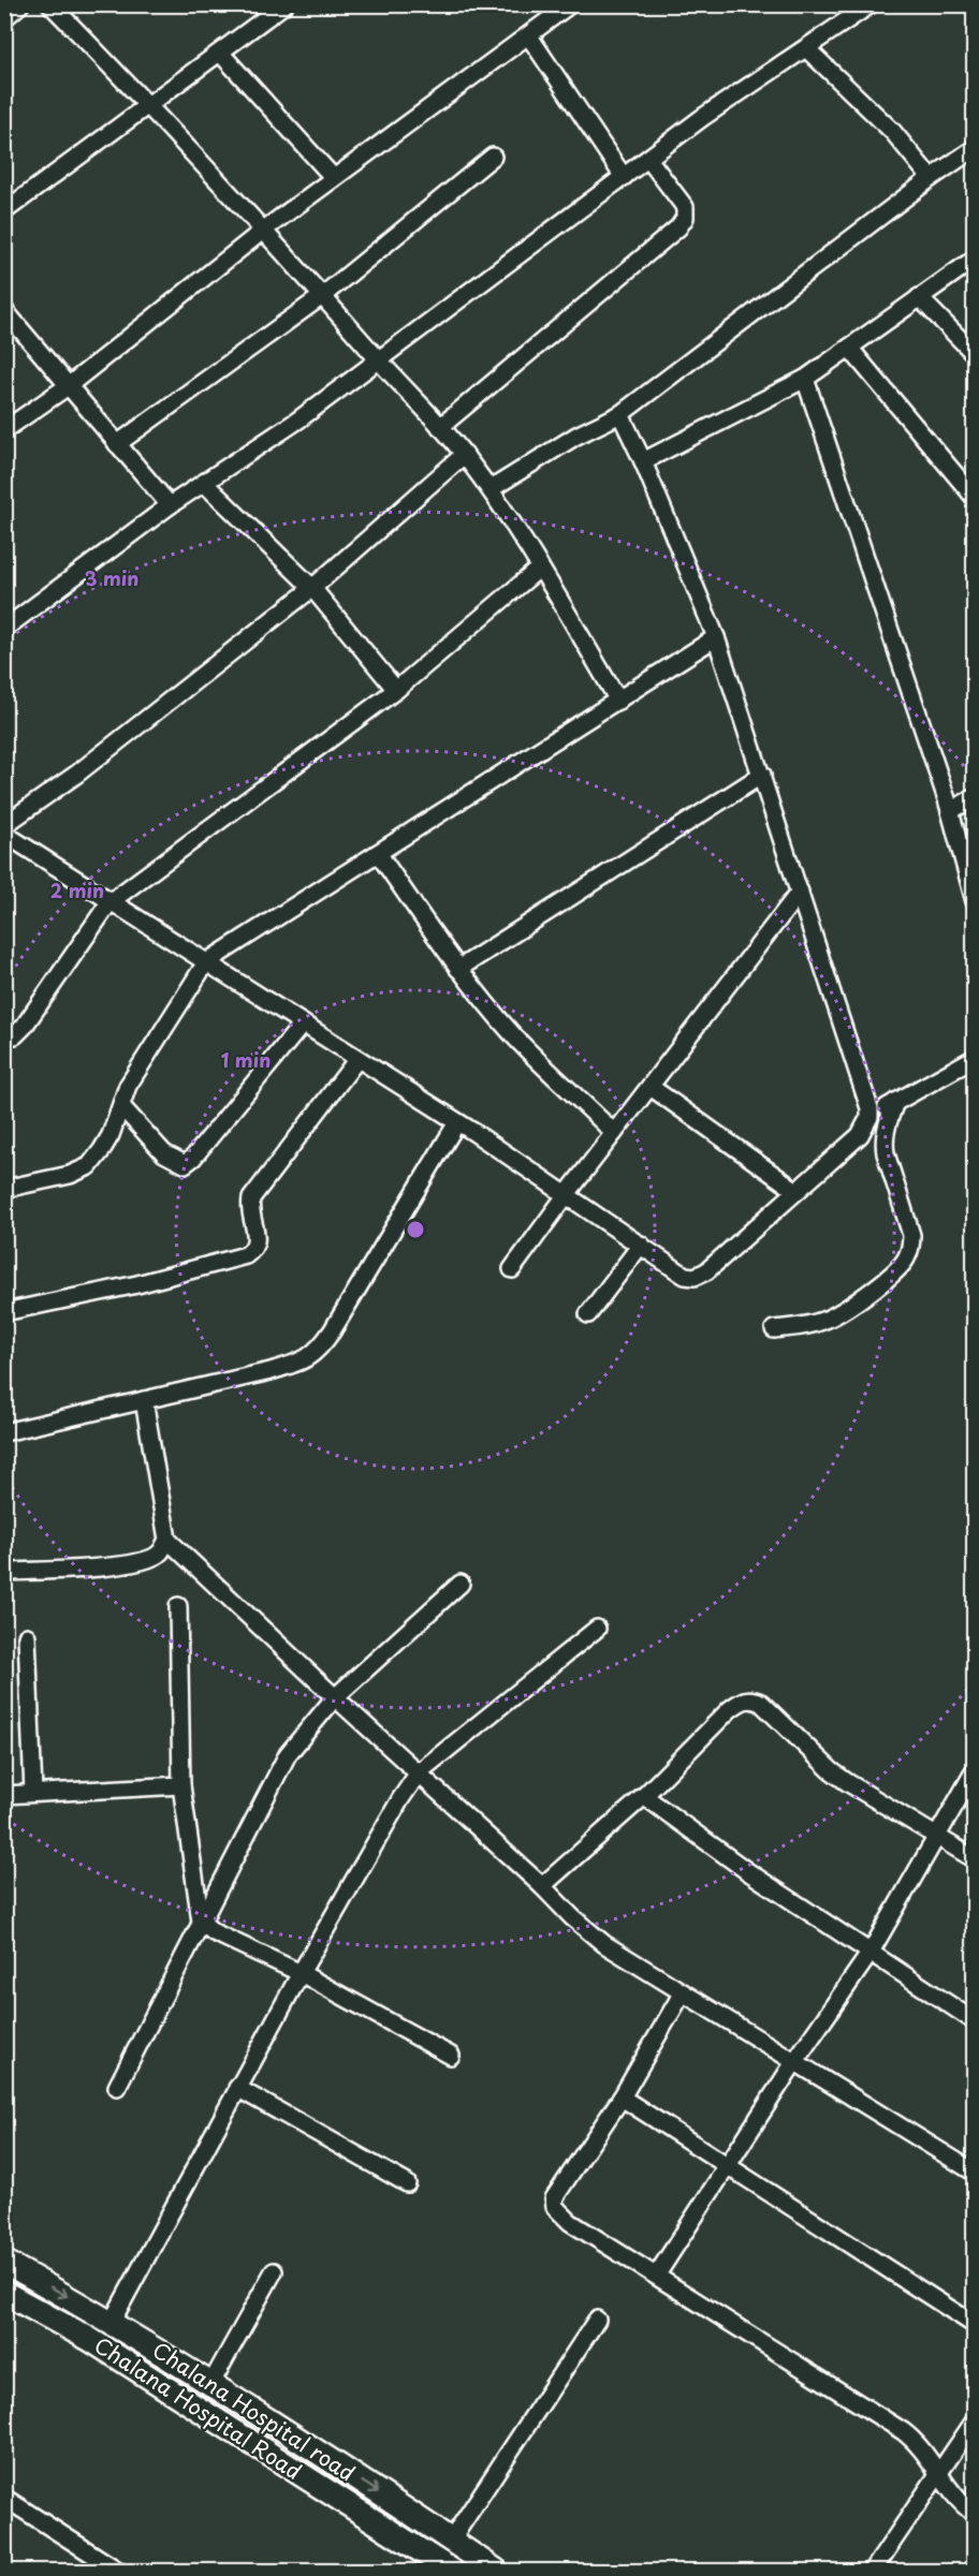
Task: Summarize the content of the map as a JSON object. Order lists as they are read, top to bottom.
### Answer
{
  "streets": {
    "street": ["Chalana Hospital Road", "Chalana Hospital road"]
  },
  "one_way": ["Chalana Hospital road"],
  "rings": ["3 min", "2 min", "1 min"]
}
